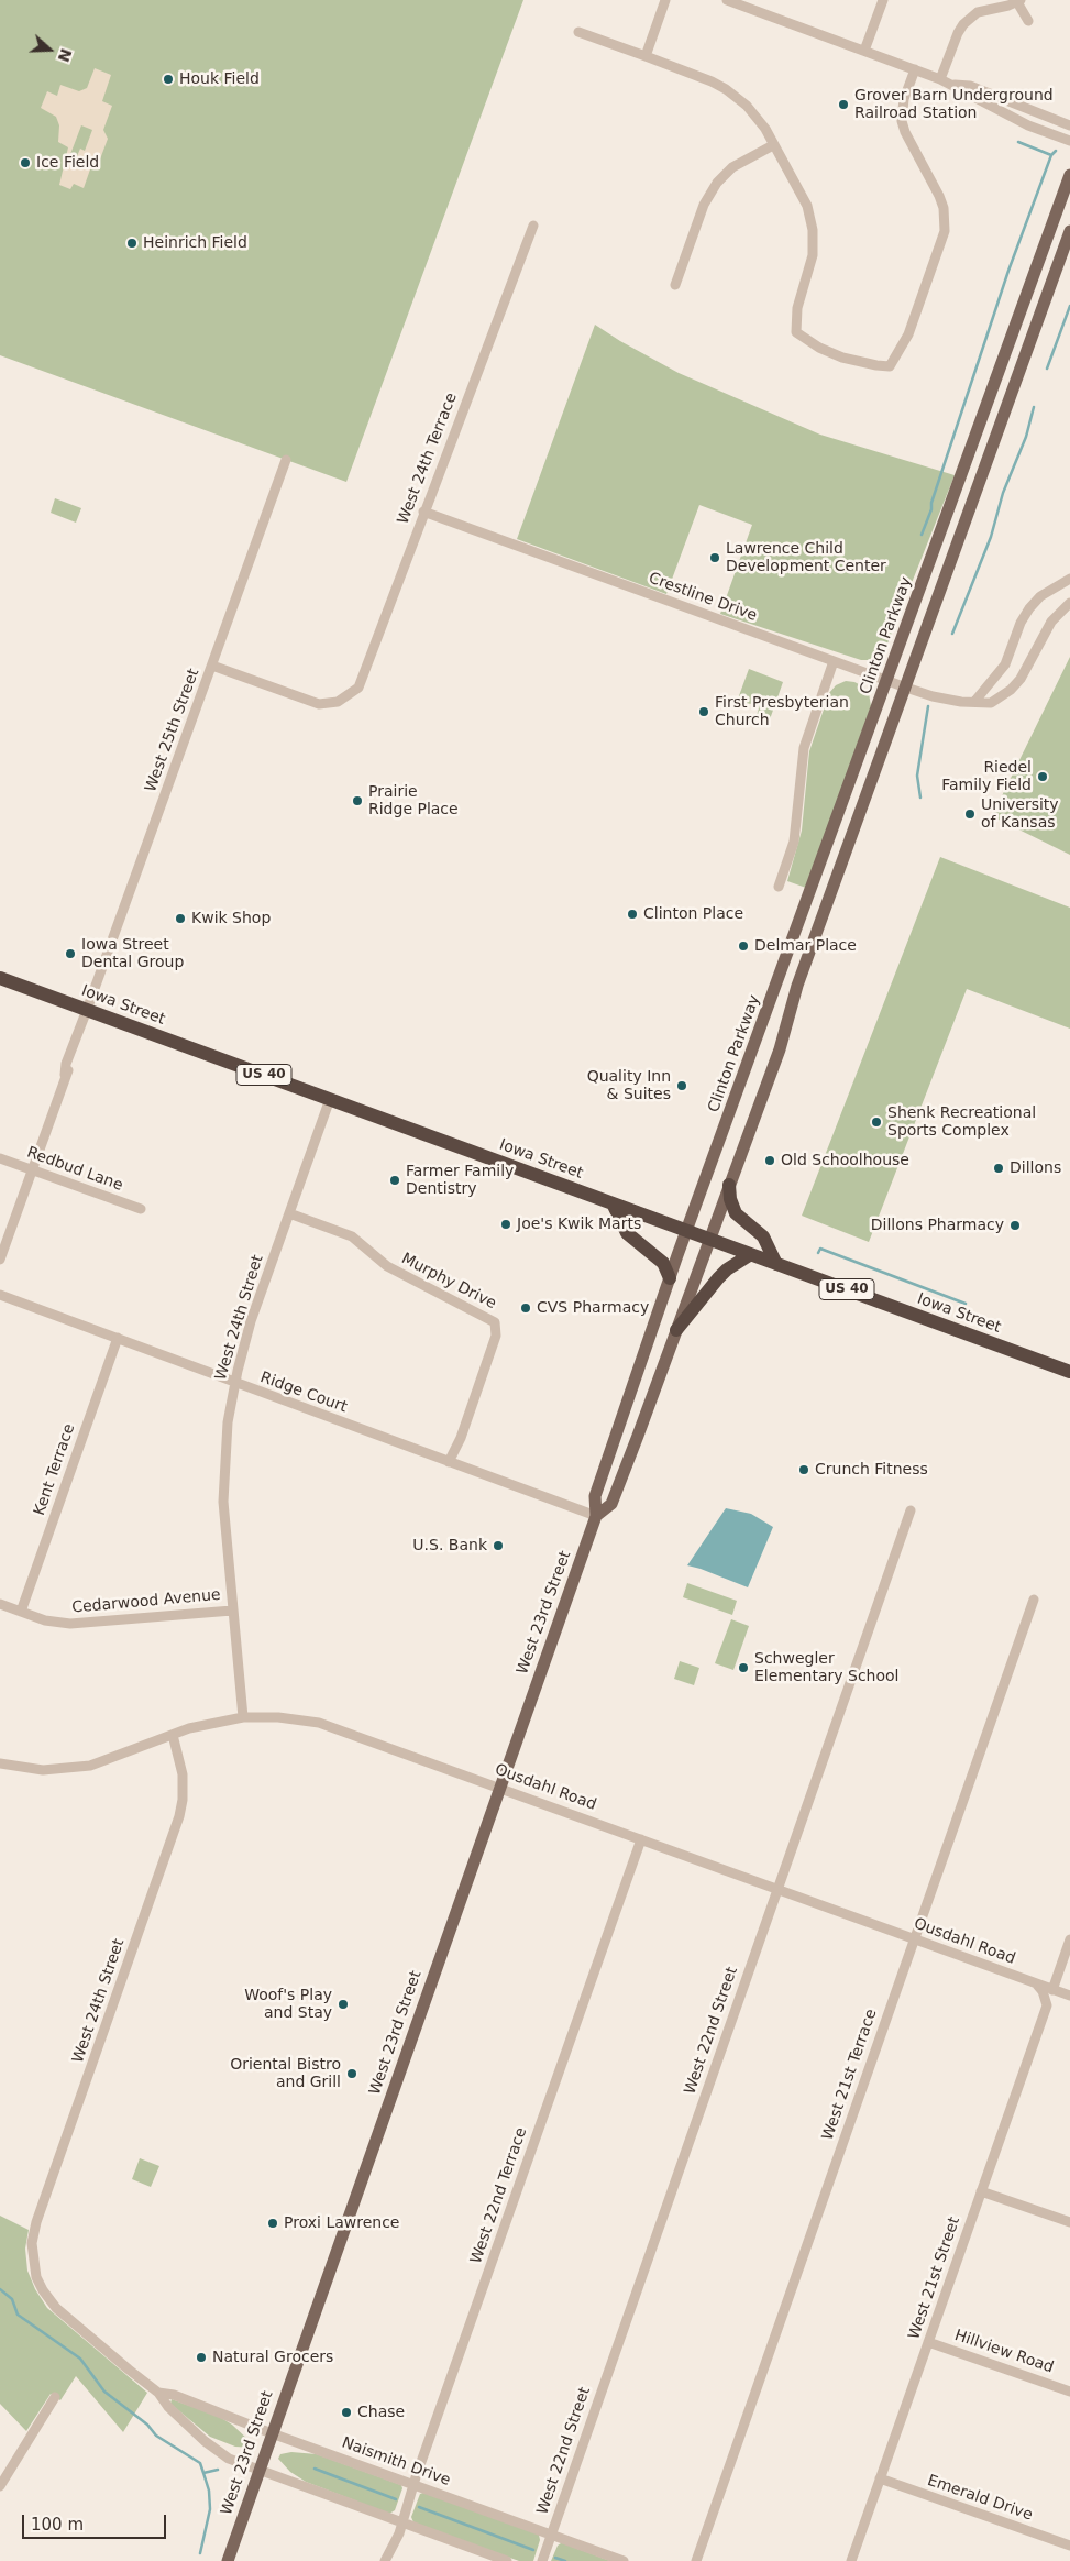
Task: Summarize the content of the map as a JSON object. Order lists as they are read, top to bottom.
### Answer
{
  "streets": {
    "highway": ["Iowa Street", "US 40"],
    "main road": ["Clinton Parkway", "West 23rd Street"],
    "street": [
      "West 24th Terrace",
      "Crestline Drive",
      "West 25th Street",
      "Redbud Lane",
      "Murphy Drive",
      "West 24th Street",
      "Ridge Court",
      "Kent Terrace",
      "Cedarwood Avenue",
      "Ousdahl Road",
      "West 22nd Street",
      "West 21st Terrace",
      "West 22nd Terrace",
      "West 21st Street",
      "Hillview Road",
      "Naismith Drive",
      "Emerald Drive"
    ]
  },
  "crossings": [
    ["West 24th Terrace", "Crestline Drive"],
    ["West 24th Terrace", "West 25th Street"],
    ["Crestline Drive", "Clinton Parkway"],
    ["Clinton Parkway", "Iowa Street"],
    ["Clinton Parkway", "West 23rd Street"],
    ["West 25th Street", "Iowa Street"],
    ["West 25th Street", "Redbud Lane"],
    ["Iowa Street", "West 24th Street"],
    ["Iowa Street", "West 23rd Street"],
    ["Murphy Drive", "West 24th Street"],
    ["Murphy Drive", "Ridge Court"],
    ["West 24th Street", "Ridge Court"],
    ["West 24th Street", "Cedarwood Avenue"],
    ["West 24th Street", "Ousdahl Road"],
    ["West 24th Street", "Naismith Drive"],
    ["Ridge Court", "Kent Terrace"],
    ["Ridge Court", "West 23rd Street"],
    ["Kent Terrace", "Cedarwood Avenue"],
    ["West 23rd Street", "Ousdahl Road"],
    ["West 23rd Street", "Naismith Drive"],
    ["Ousdahl Road", "West 22nd Street"],
    ["Ousdahl Road", "West 21st Terrace"],
    ["Ousdahl Road", "West 22nd Terrace"],
    ["West 22nd Street", "Naismith Drive"],
    ["West 22nd Terrace", "Naismith Drive"],
    ["West 21st Street", "Hillview Road"],
    ["West 21st Street", "Emerald Drive"]
  ],
  "places": [
    "Houk Field",
    "Grover Barn Underground Railroad Station",
    "Ice Field",
    "Heinrich Field",
    "Lawrence Child Development Center",
    "First Presbyterian Church",
    "Riedel Family Field",
    "Prairie Ridge Place",
    "University of Kansas",
    "Clinton Place",
    "Kwik Shop",
    "Delmar Place",
    "Iowa Street Dental Group",
    "Quality Inn & Suites",
    "Shenk Recreational Sports Complex",
    "Old Schoolhouse",
    "Dillons",
    "Farmer Family Dentistry",
    "Joe's Kwik Marts",
    "Dillons Pharmacy",
    "CVS Pharmacy",
    "Crunch Fitness",
    "U.S. Bank",
    "Schwegler Elementary School",
    "Woof's Play and Stay",
    "Oriental Bistro and Grill",
    "Proxi Lawrence",
    "Natural Grocers",
    "Chase"
  ],
  "scale_bar": "100 m",
  "north": "right"
}
